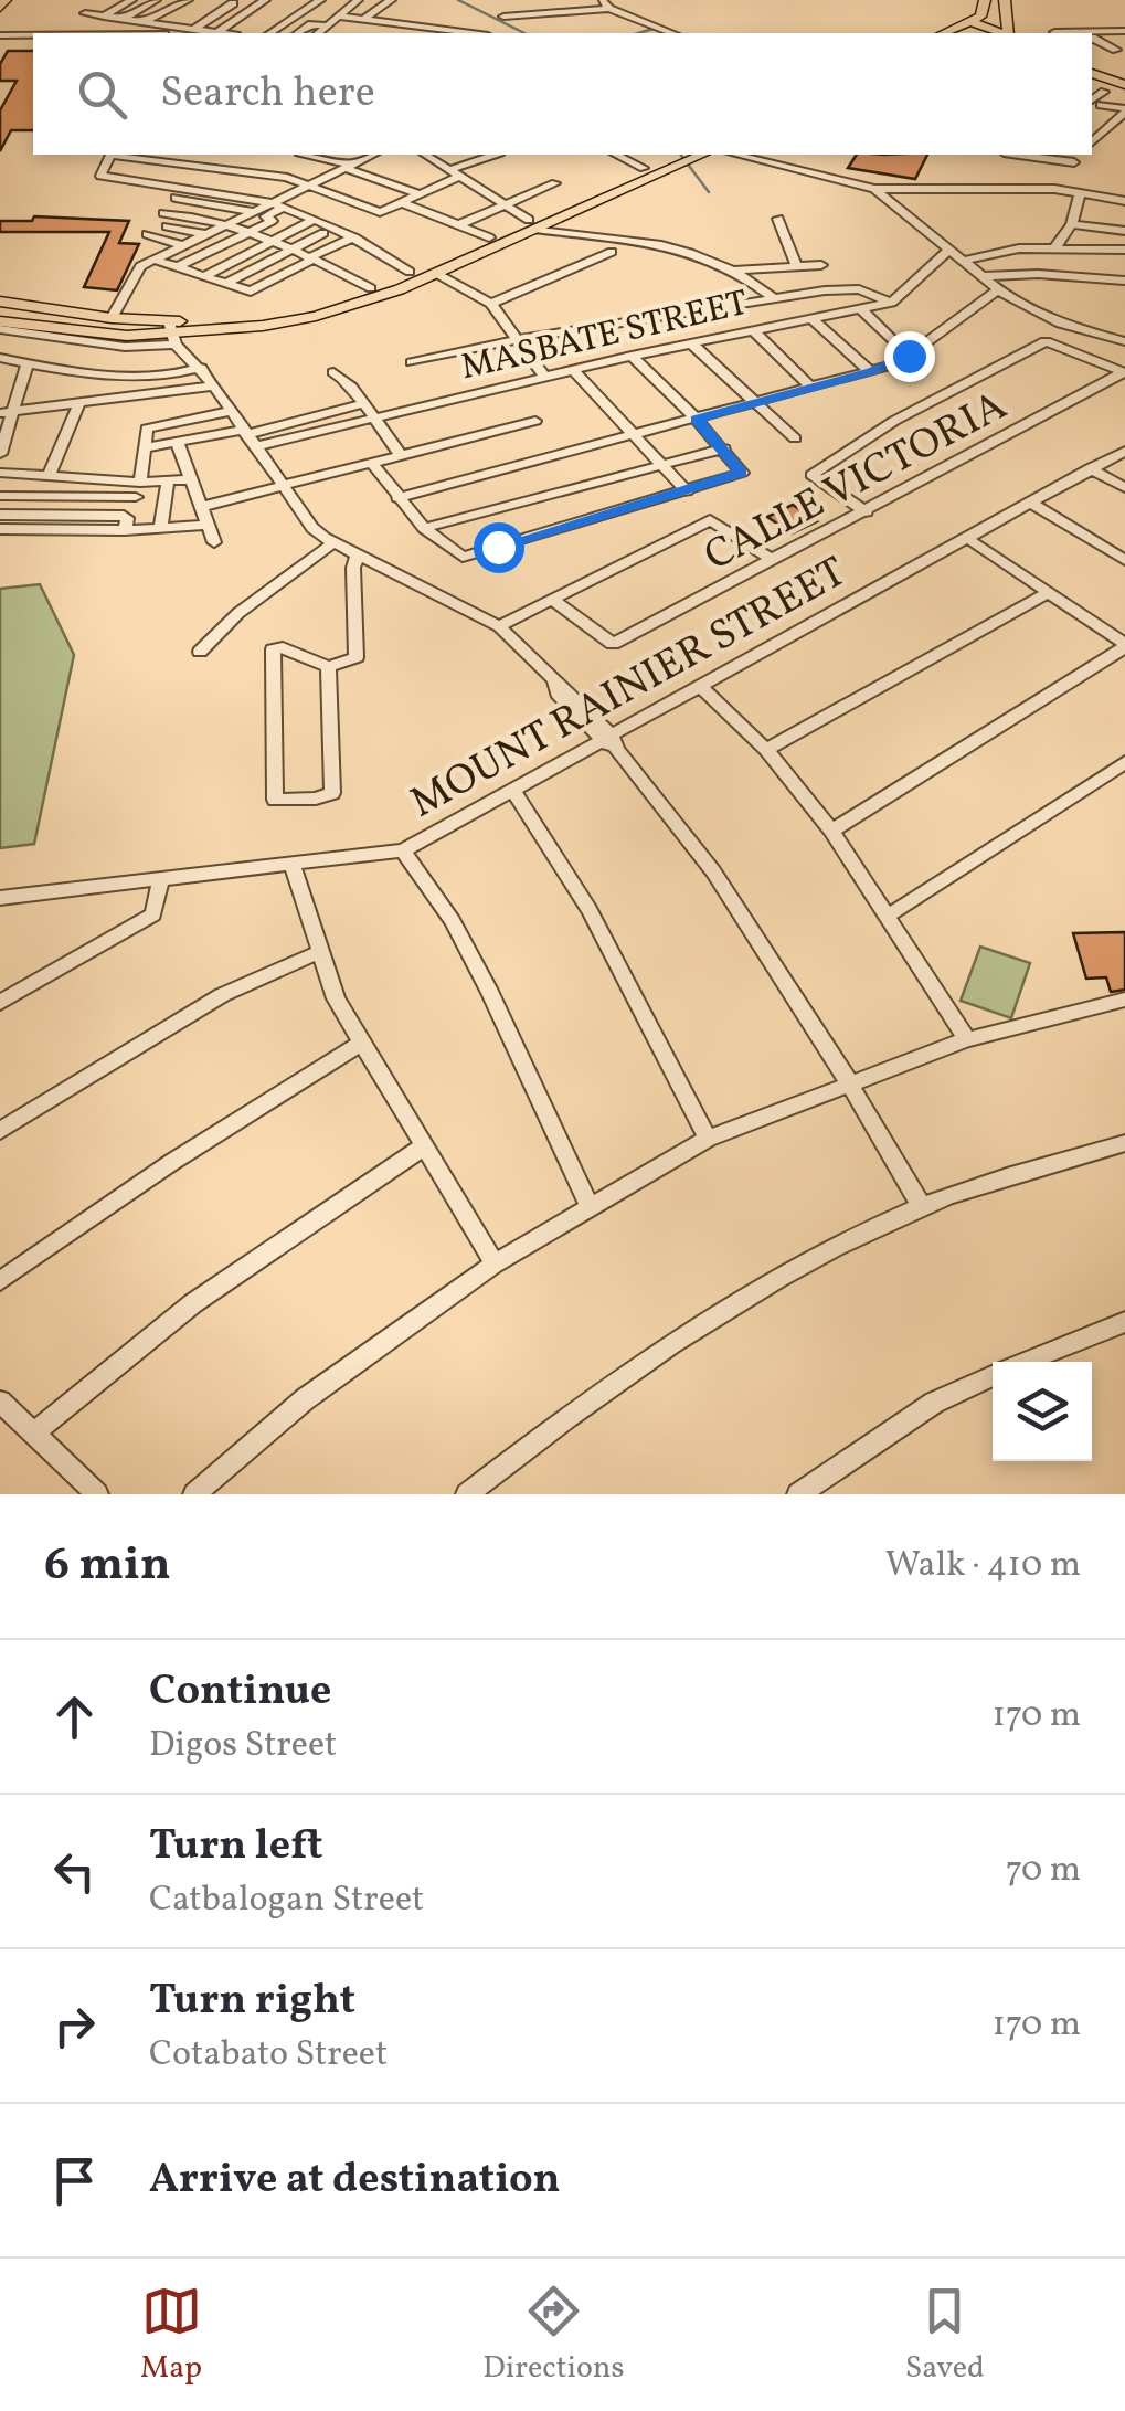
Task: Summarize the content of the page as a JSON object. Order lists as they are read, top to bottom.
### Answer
{
  "streets": {
    "street": ["MASBATE STREET", "CALLE VICTORIA", "MOUNT RAINIER STREET"]
  },
  "page": {
    "search": "Search here",
    "heading": ["6 min", "Walk · 410 m"],
    "list": [
      ["Continue", "Digos Street", "170 m"],
      ["Turn left", "Catbalogan Street", "70 m"],
      ["Turn right", "Cotabato Street", "170 m"],
      "Arrive at destination"
    ],
    "nav": ["Map", "Directions", "Saved"]
  }
}
